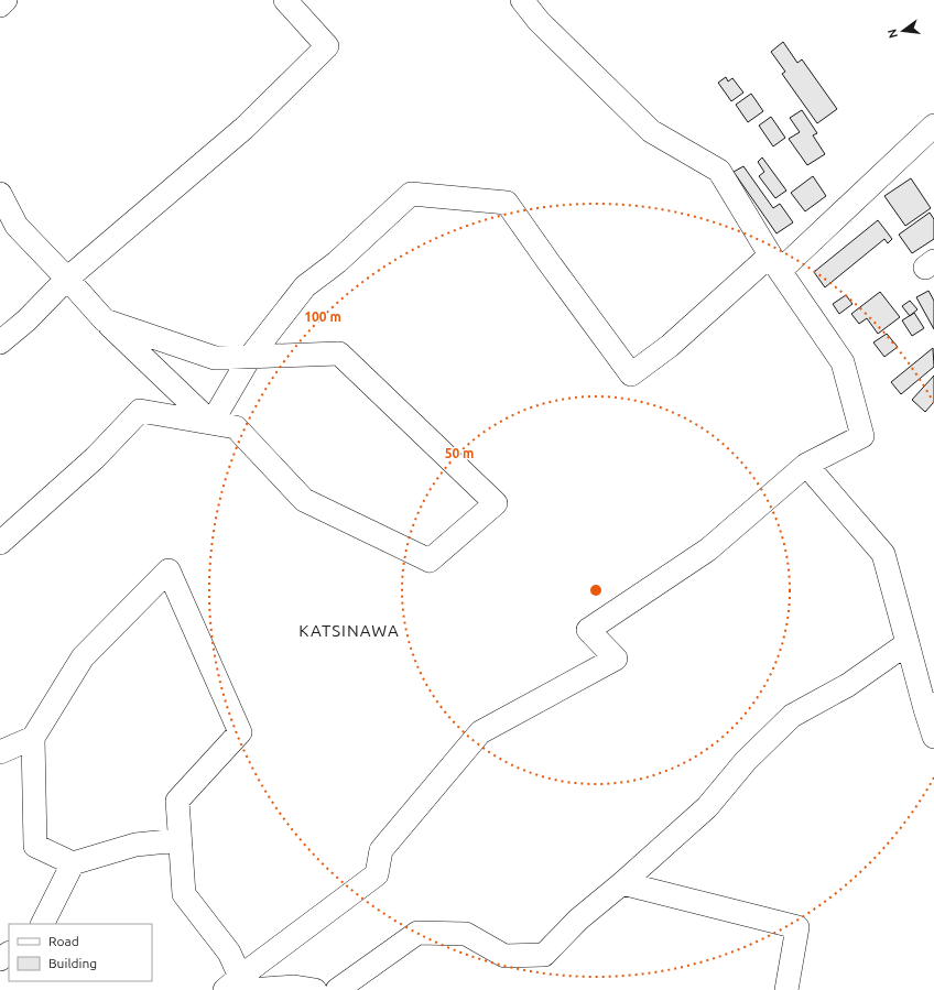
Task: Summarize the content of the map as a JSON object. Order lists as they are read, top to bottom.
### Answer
{
  "districts": ["KATSINAWA"],
  "legend": ["Road", "Building"],
  "north": "left",
  "rings": ["100 m", "50 m"]
}
